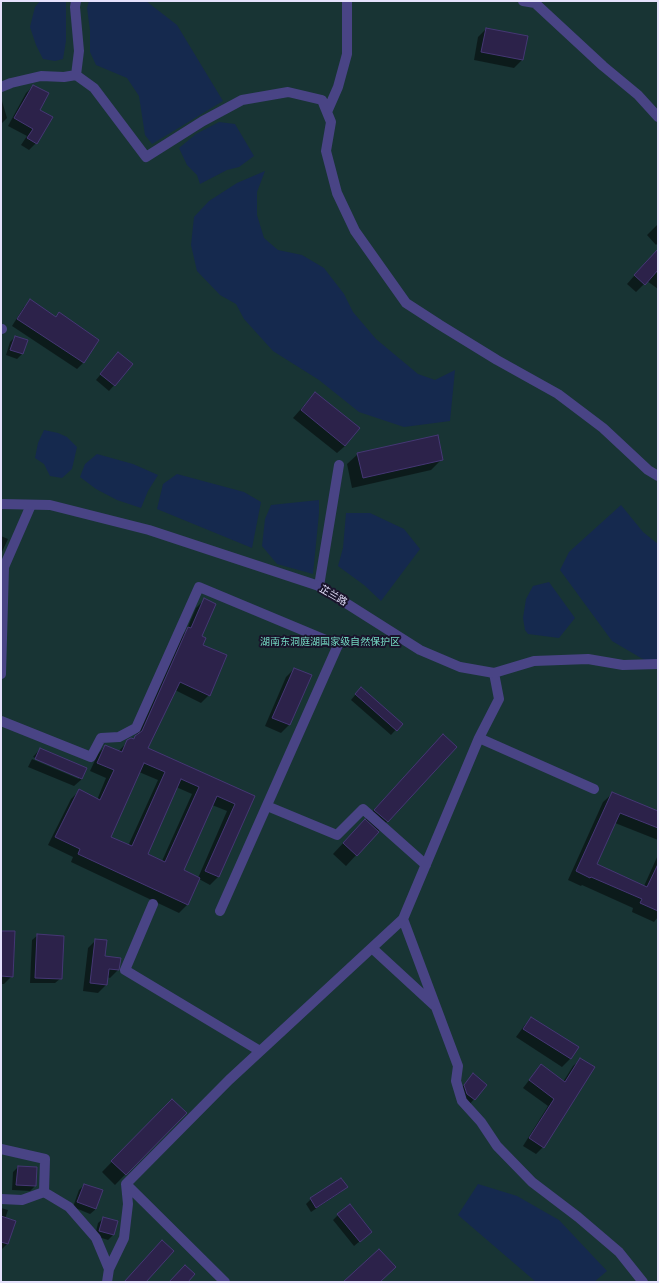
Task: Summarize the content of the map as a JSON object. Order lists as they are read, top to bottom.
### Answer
{
  "streets": {
    "street": ["芷兰路"]
  },
  "parks": ["湖南东洞庭湖国家级自然保护区"]
}
